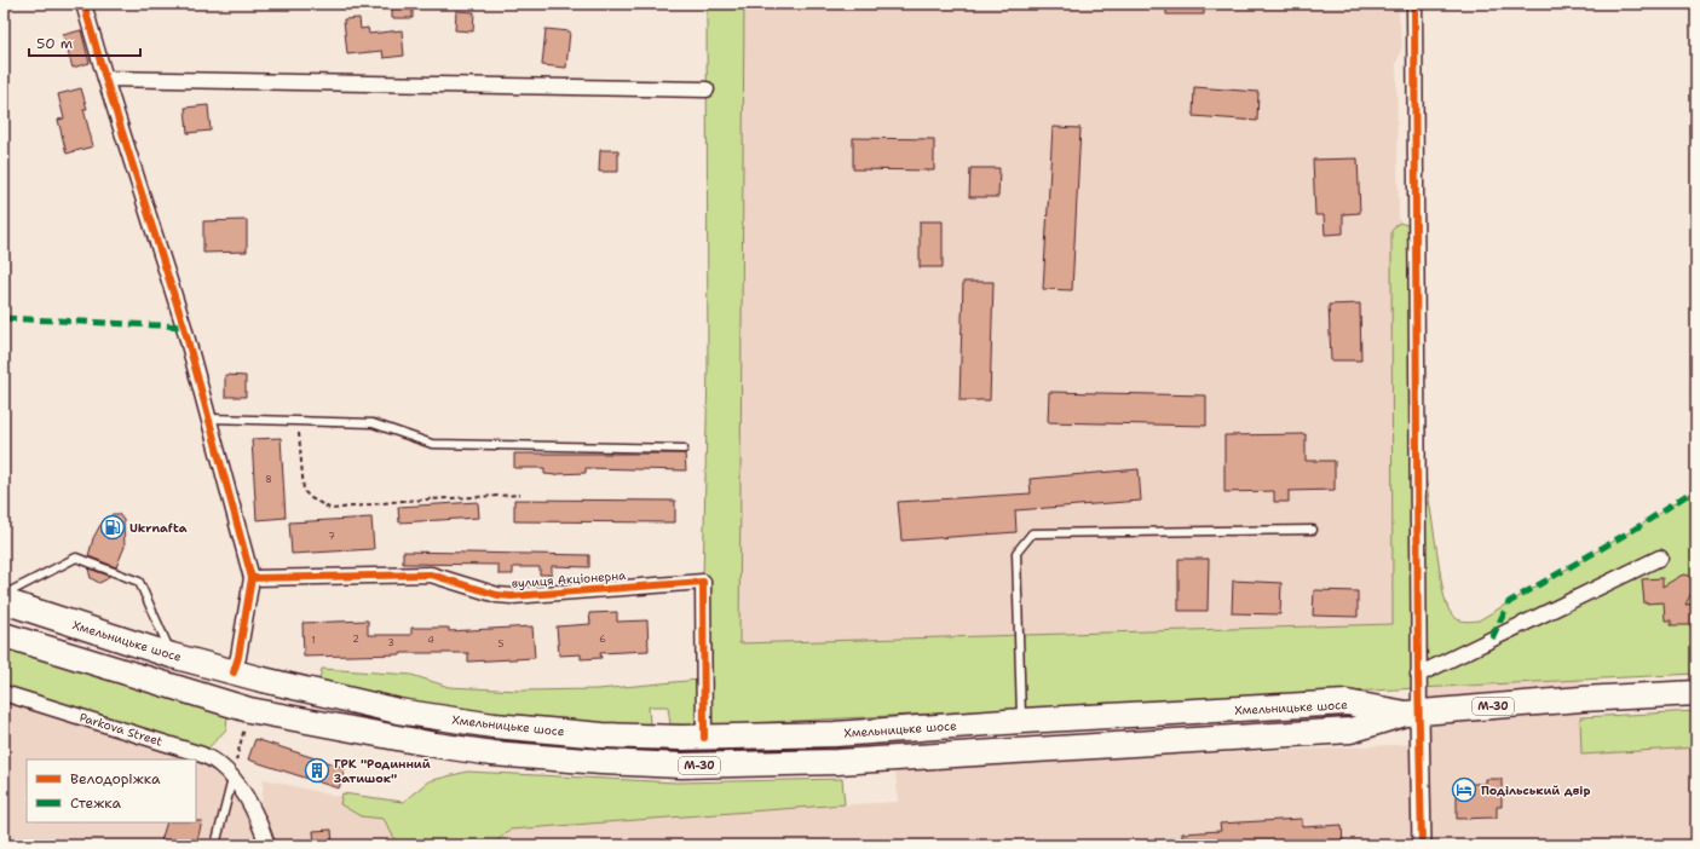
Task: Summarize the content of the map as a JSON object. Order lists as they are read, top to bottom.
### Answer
{
  "streets": {
    "highway": ["Хмельницьке шосе", "М-30"],
    "street": ["вулиця Акціонерна", "Parkova Street"]
  },
  "crossings": [
    ["вулиця Акціонерна", "Хмельницьке шосе"],
    ["Хмельницьке шосе", "М-30"]
  ],
  "places": {
    "fuel station": ["Ukrnafta"],
    "building": ["ГРК \"Родинний Затишок\""],
    "hotel": ["Подільський двір"]
  },
  "house_numbers": [
    "8",
    "7",
    "2",
    "6",
    "1",
    "4",
    "3",
    "5"
  ],
  "legend": ["Велодоріжка", "Стежка"],
  "scale_bar": "50 m"
}
